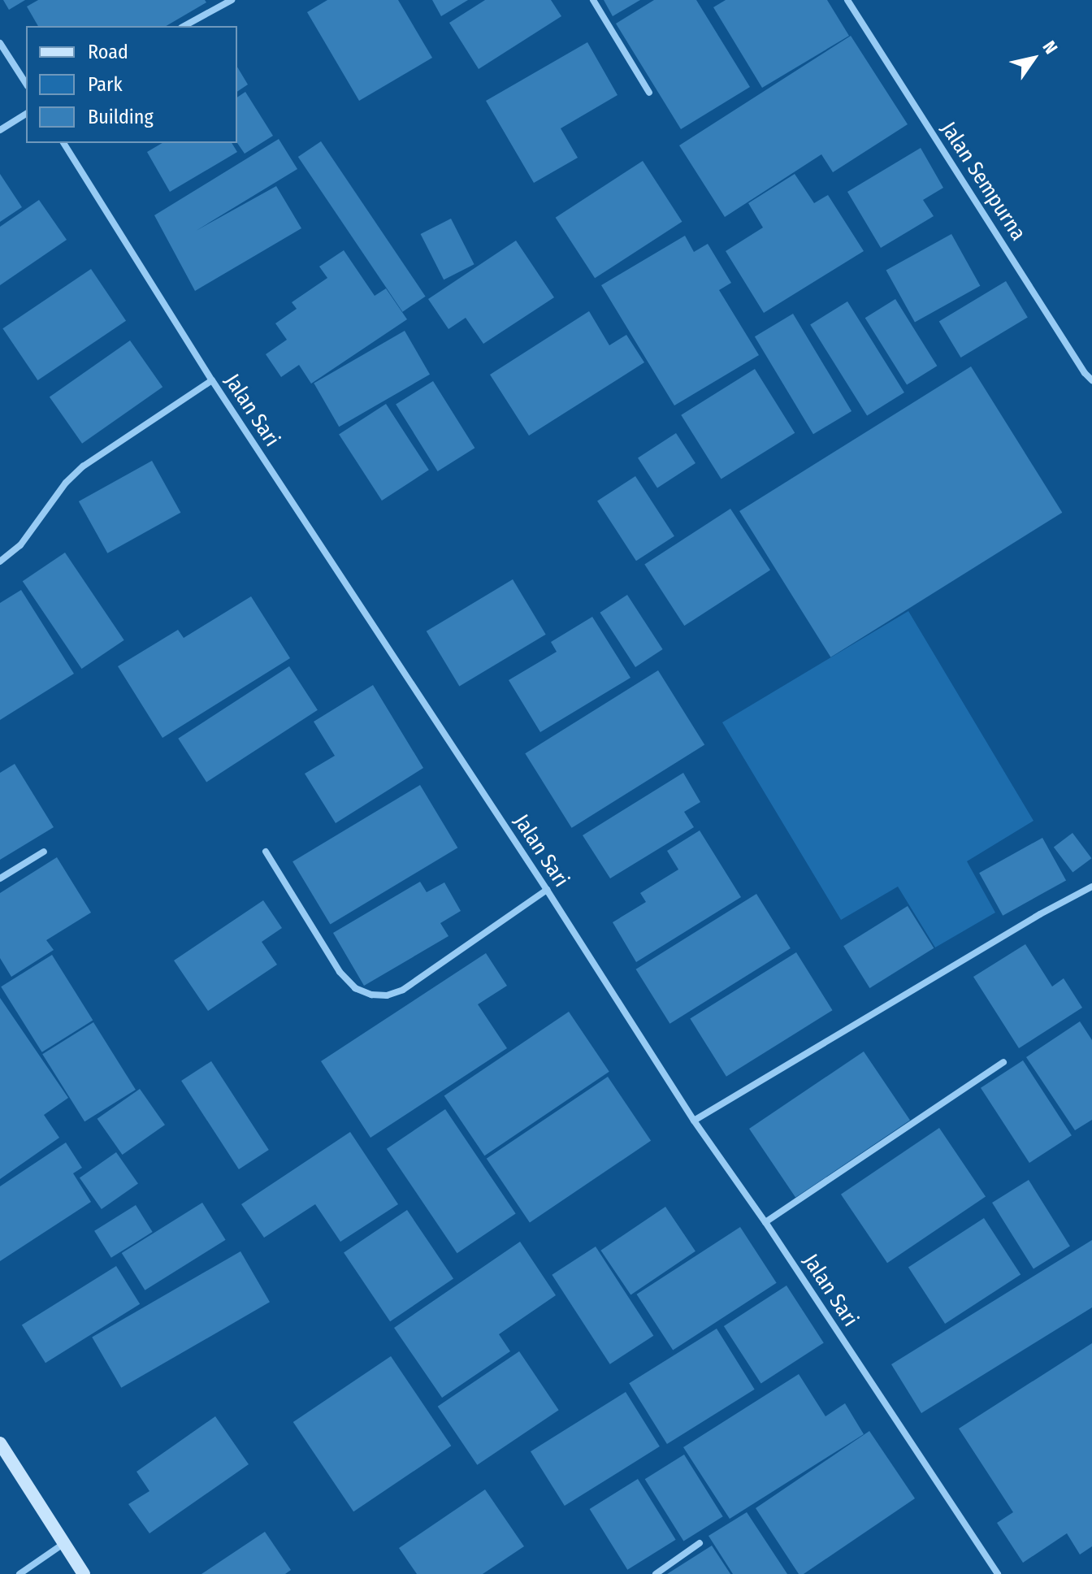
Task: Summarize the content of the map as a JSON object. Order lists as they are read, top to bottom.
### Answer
{
  "streets": {
    "street": ["Jalan Sempurna", "Jalan Sari"]
  },
  "legend": ["Road", "Park", "Building"],
  "north": "top right"
}
